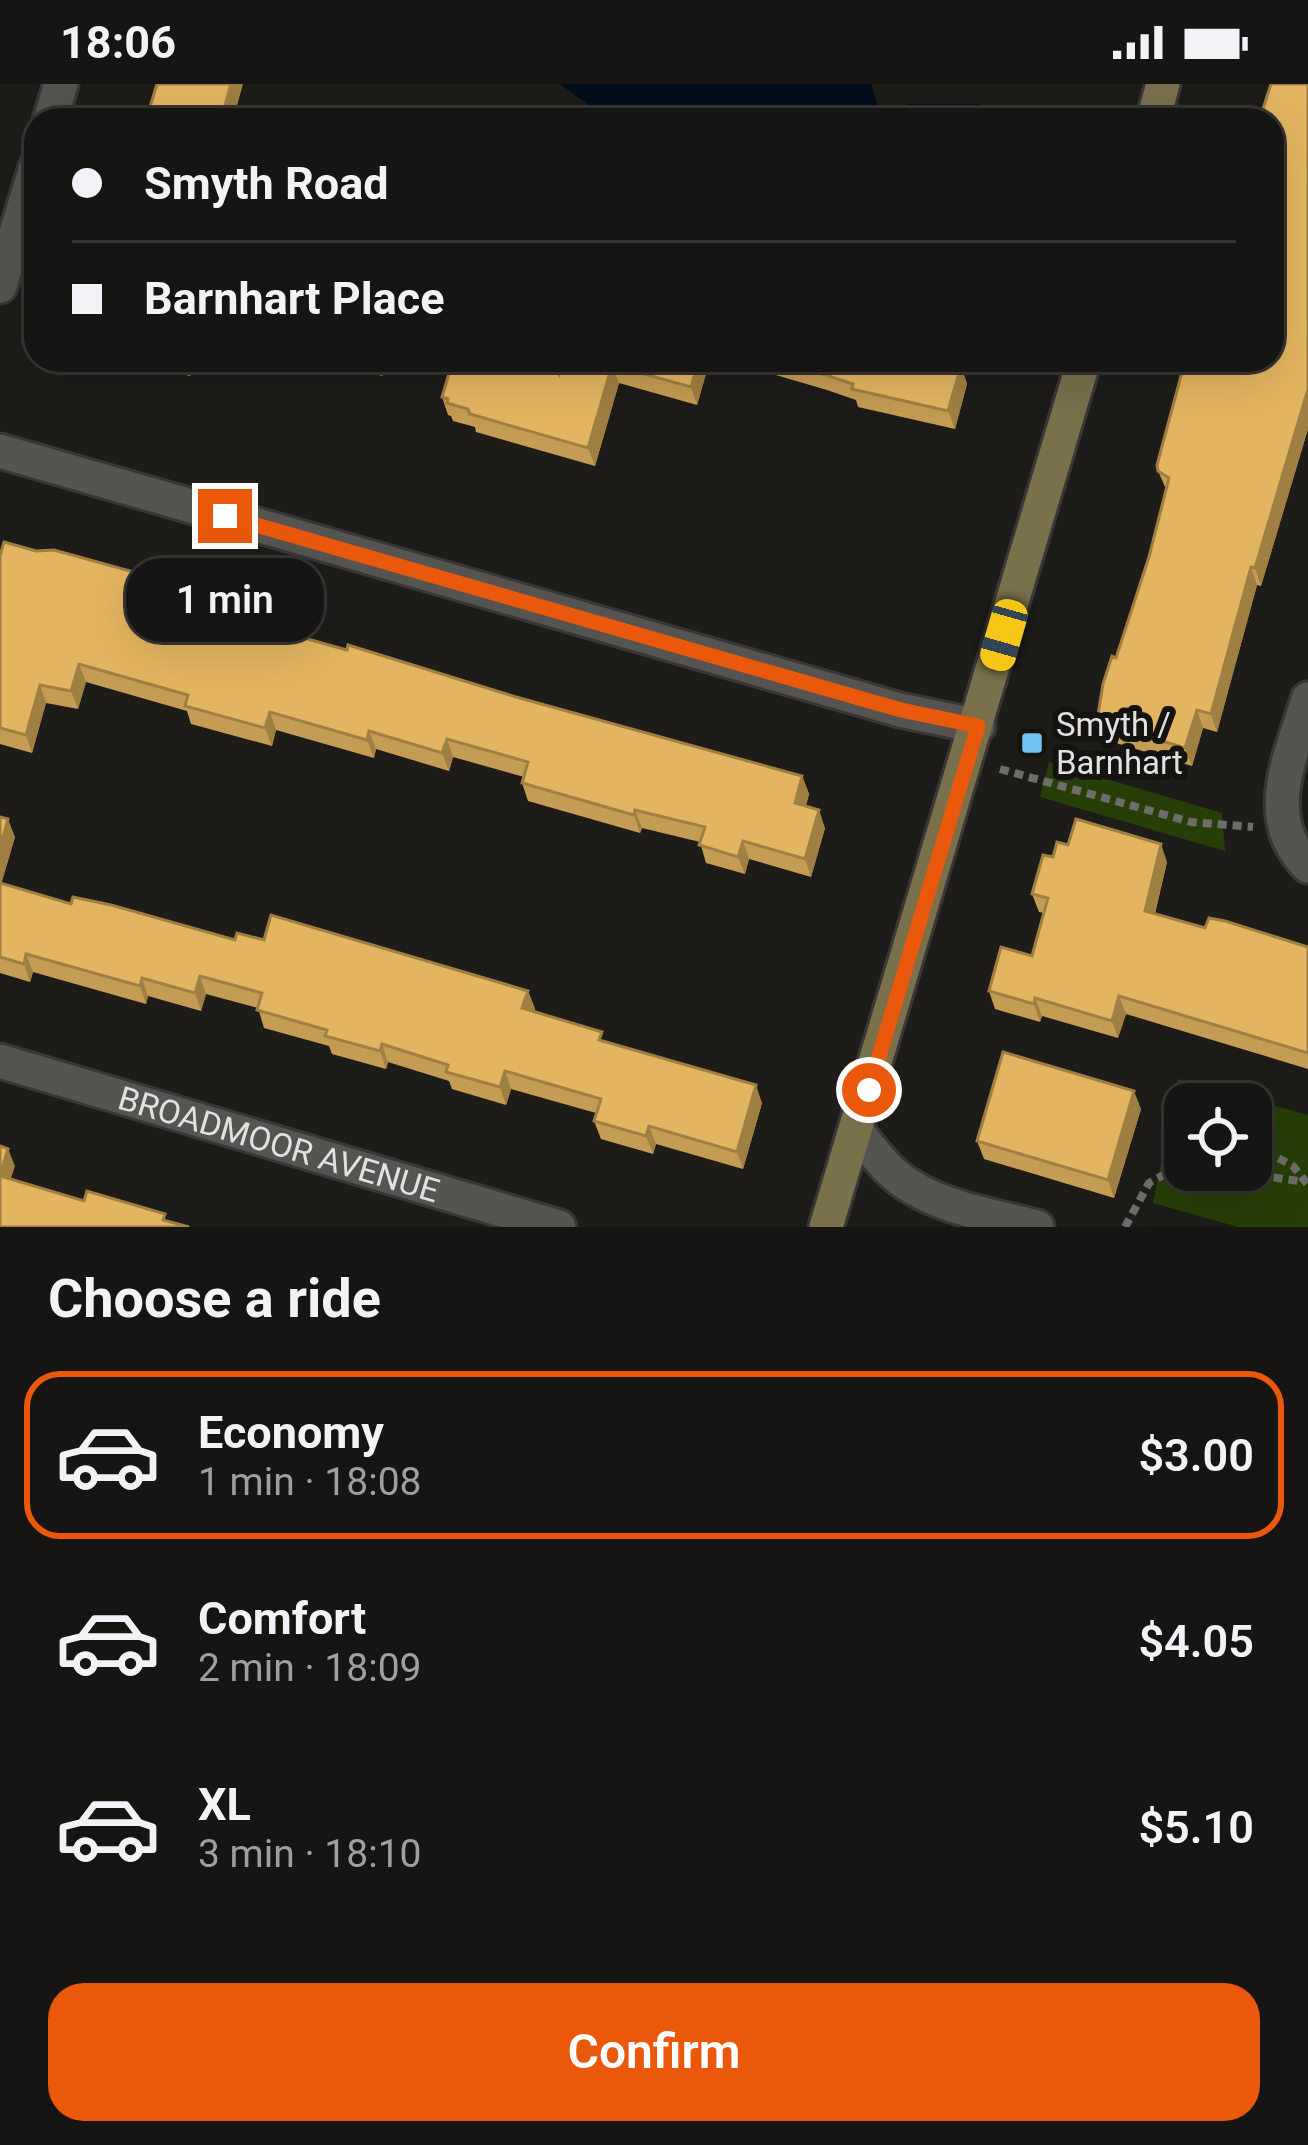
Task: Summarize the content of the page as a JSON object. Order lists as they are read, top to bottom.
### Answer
{
  "streets": {
    "street": ["BROADMOOR AVENUE"]
  },
  "places": {
    "transit": ["Smyth / Barnhart"]
  },
  "page": {
    "status": "18:06",
    "banner": ["Smyth Road", "Barnhart Place"],
    "bubble": "1 min",
    "heading": "Choose a ride",
    "list": [
      {
        "name": "Economy",
        "note": "1 min · 18:08",
        "value": "$3.00"
      },
      {
        "name": "Comfort",
        "note": "2 min · 18:09",
        "value": "$4.05"
      },
      {
        "name": "XL",
        "note": "3 min · 18:10",
        "value": "$5.10"
      }
    ],
    "buttons": "Confirm"
  }
}
